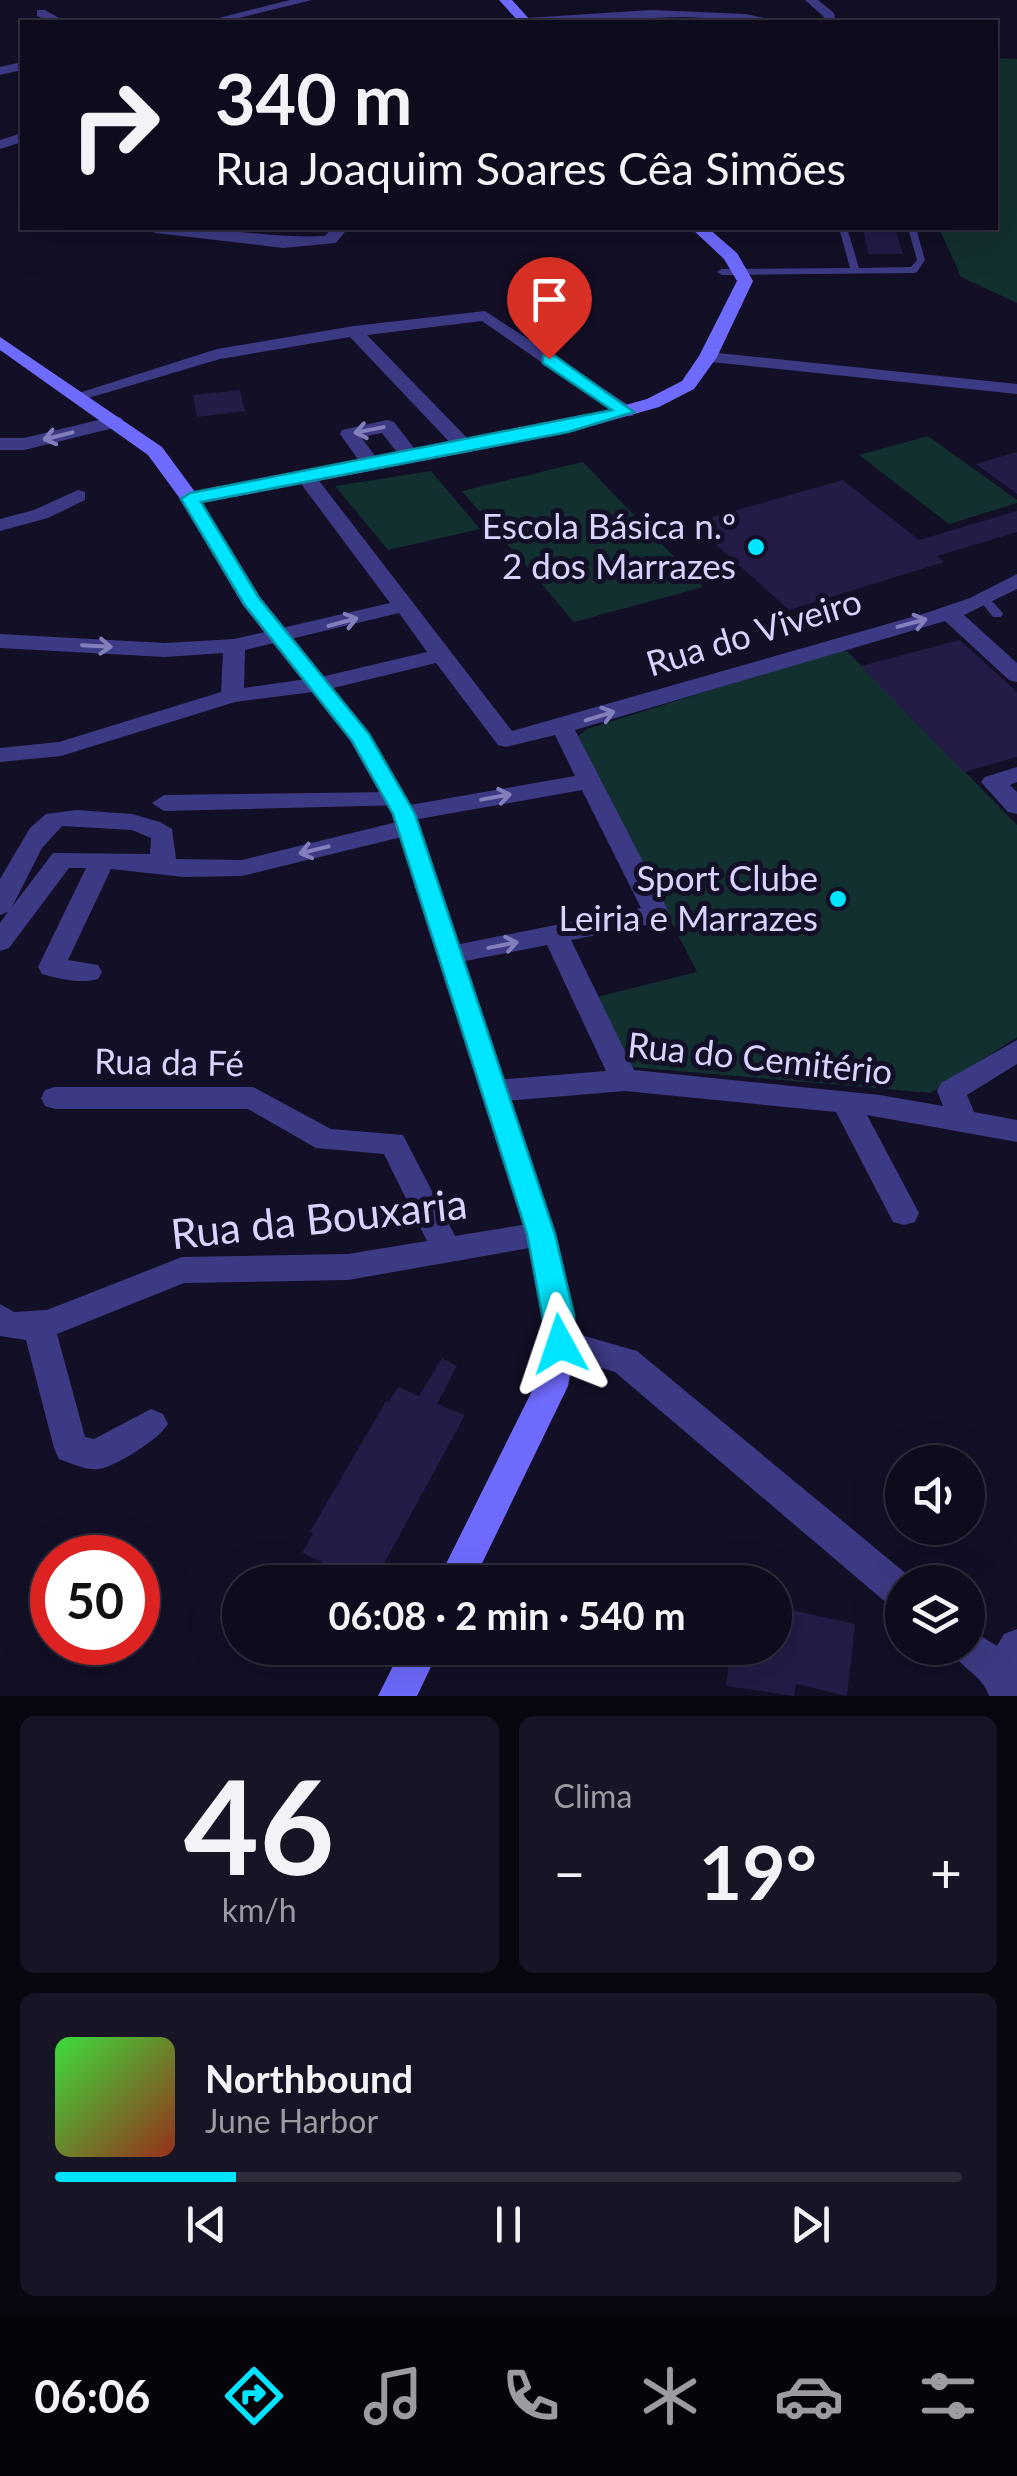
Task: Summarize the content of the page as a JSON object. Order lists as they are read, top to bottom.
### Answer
{
  "streets": {
    "street": [
      "Rua do Viveiro",
      "Rua do Cemitério",
      "Rua da Fé",
      "Rua da Bouxaria"
    ]
  },
  "crossings": [
    ["Rua da Fé", "Rua da Bouxaria"]
  ],
  "one_way": ["Rua do Viveiro"],
  "places": ["Escola Básica n.º 2 dos Marrazes", "Sport Clube Leiria e Marrazes"],
  "page": {
    "turn": ["340 m", "Rua Joaquim Soares Cêa Simões"],
    "limit": "50",
    "trip": "06:08 · 2 min · 540 m",
    "tile": [
      ["46", "km/h"],
      "Clima"
    ],
    "heat": ["−", "19°", "+"],
    "song": ["Northbound", "June Harbor"],
    "tabs": "06:06"
  }
}
